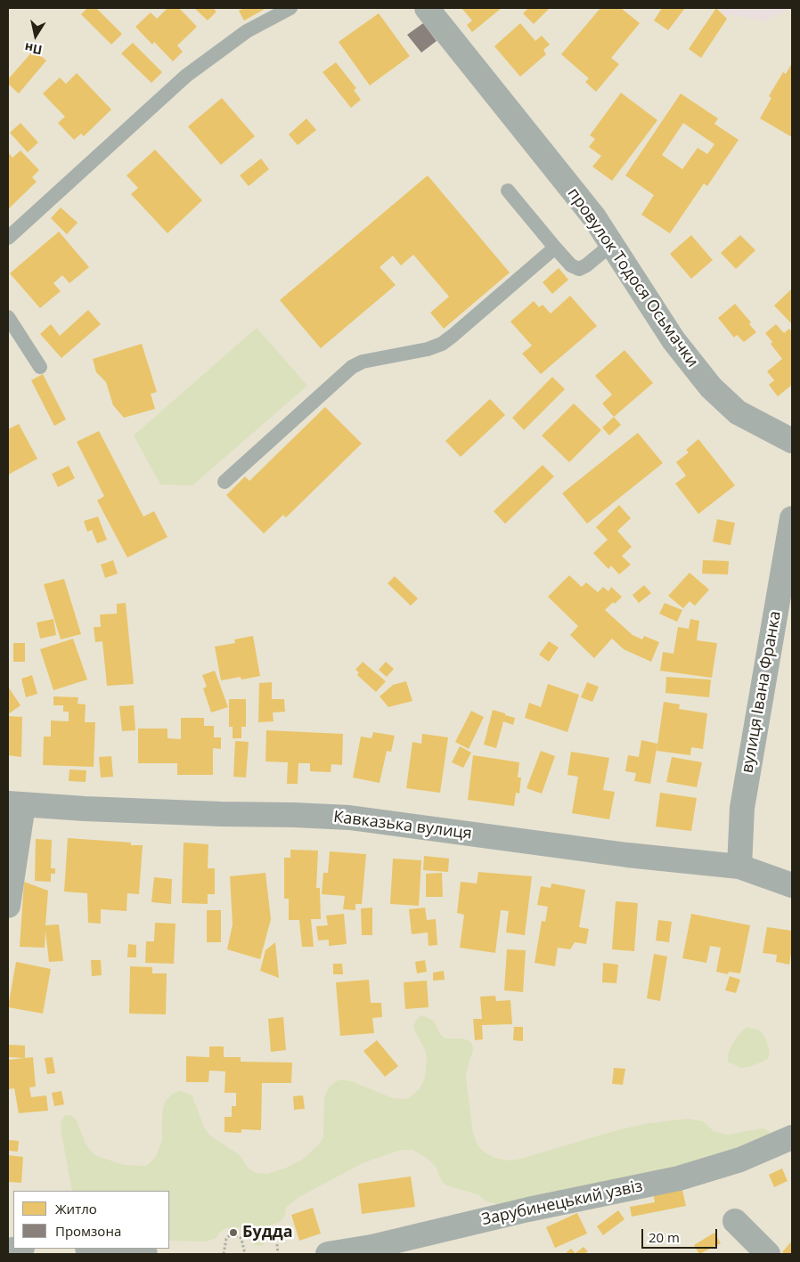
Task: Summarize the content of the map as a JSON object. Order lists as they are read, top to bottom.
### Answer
{
  "streets": {
    "street": [
      "провулок Тодося Осьмачки",
      "вулиця Івана Франка",
      "Кавказька вулиця",
      "Зарубинецький узвіз"
    ]
  },
  "crossings": [
    ["вулиця Івана Франка", "Кавказька вулиця"]
  ],
  "places": ["Будда"],
  "legend": ["Житло", "Промзона"],
  "scale_bar": "20 m",
  "north": "bottom"
}
